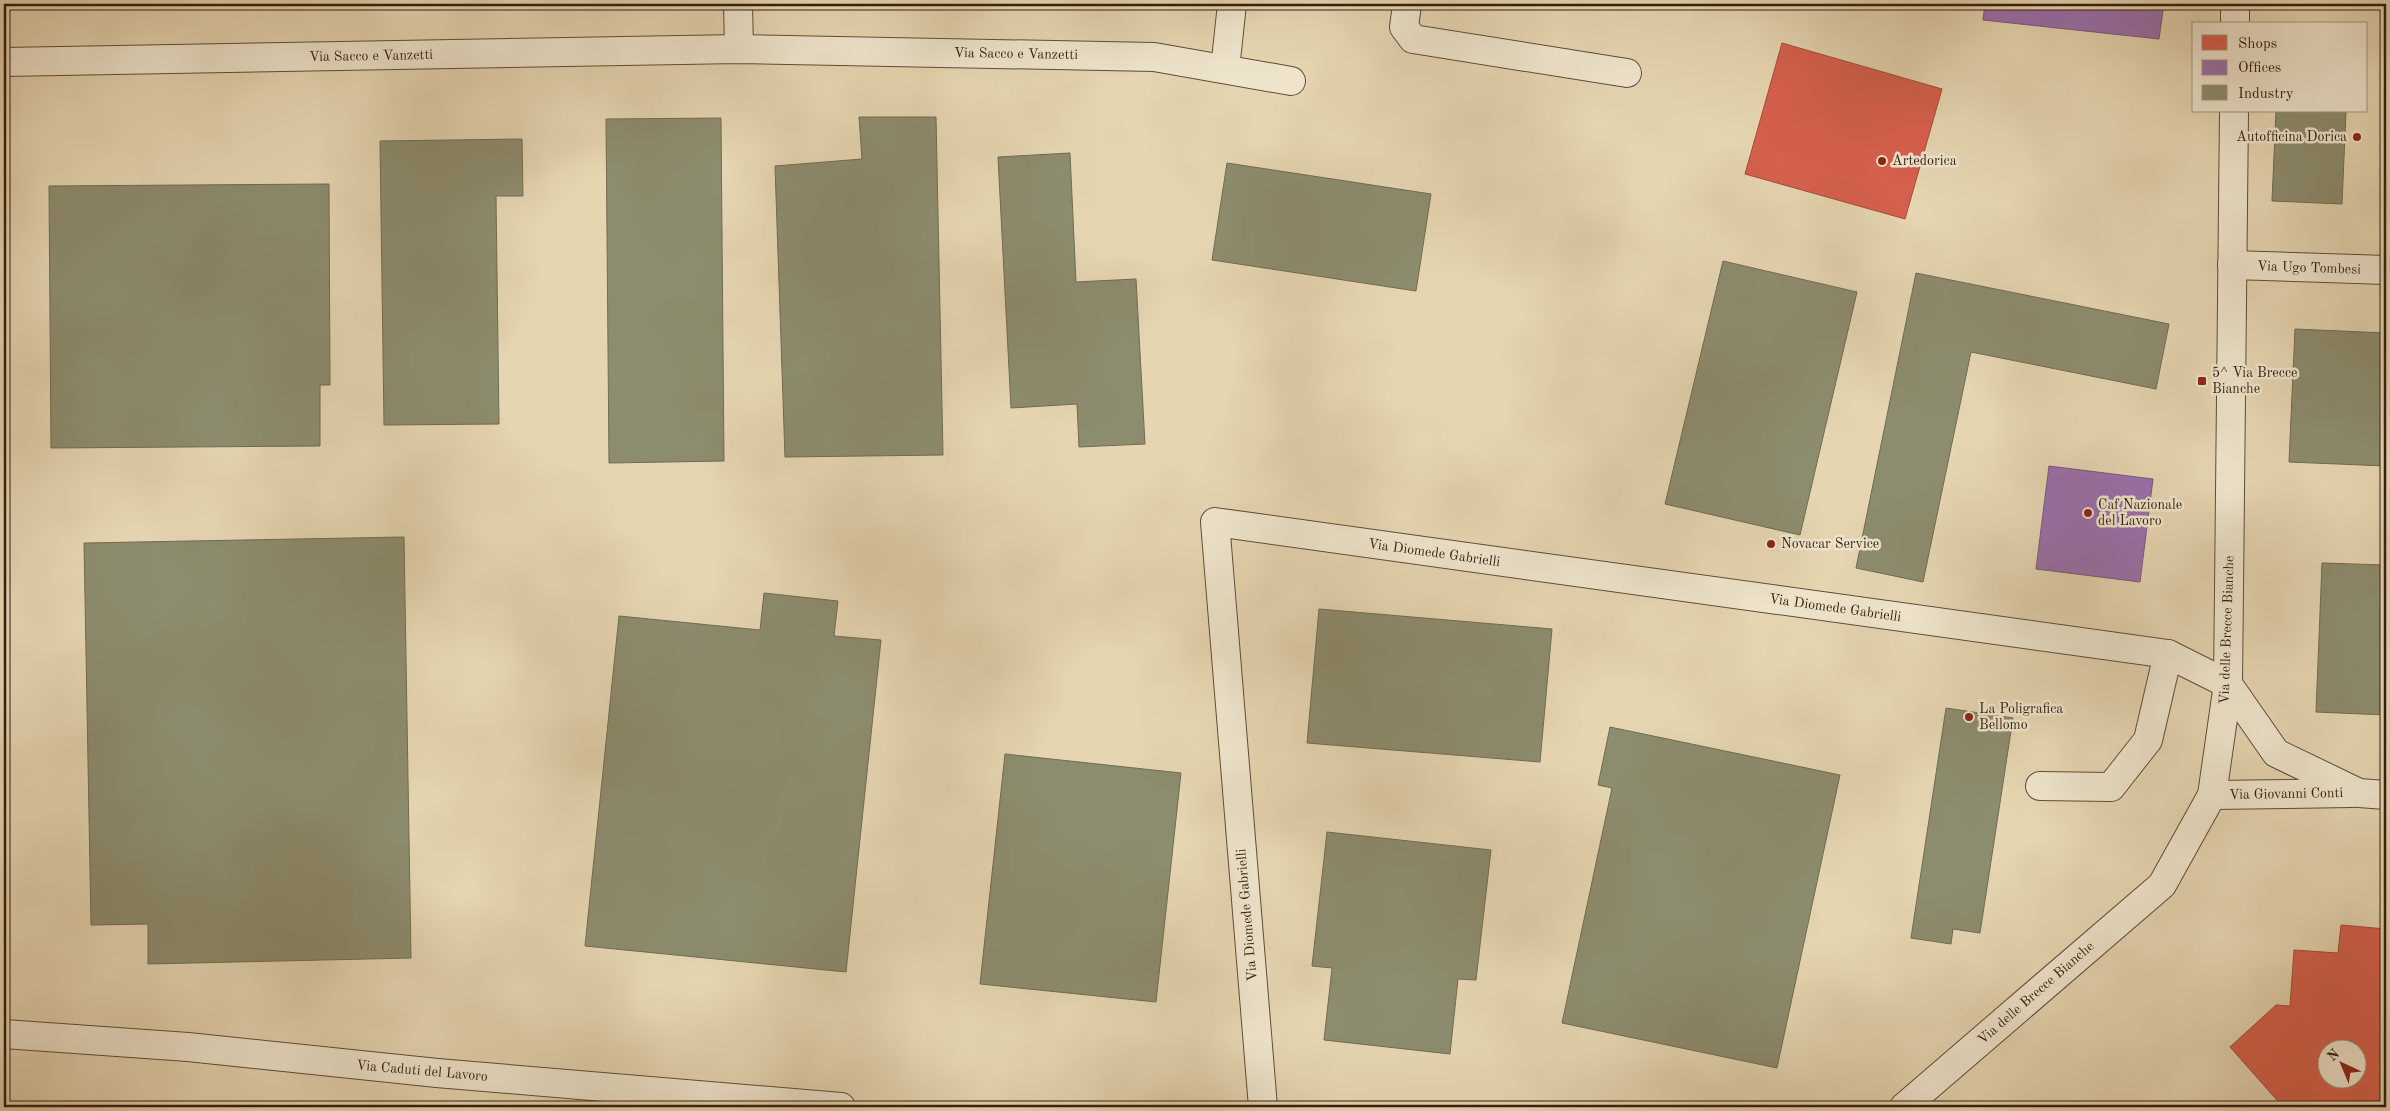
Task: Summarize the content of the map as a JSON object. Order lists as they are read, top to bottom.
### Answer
{
  "streets": {
    "street": [
      "Via Sacco e Vanzetti",
      "Via Ugo Tombesi",
      "Via Diomede Gabrielli",
      "Via delle Brecce Bianche",
      "Via Giovanni Conti",
      "Via Caduti del Lavoro"
    ]
  },
  "crossings": [
    ["Via Ugo Tombesi", "Via delle Brecce Bianche"],
    ["Via Diomede Gabrielli", "Via delle Brecce Bianche"],
    ["Via Diomede Gabrielli", "Via Giovanni Conti"],
    ["Via delle Brecce Bianche", "Via Giovanni Conti"]
  ],
  "places": {
    "other": [
      "Autofficina Dorica",
      "Artedorica",
      "Caf Nazionale del Lavoro",
      "Novacar Service",
      "La Poligrafica Bellomo"
    ],
    "transit": ["5^ Via Brecce Bianche"]
  },
  "legend": ["Shops", "Offices", "Industry"],
  "north": "top left"
}
